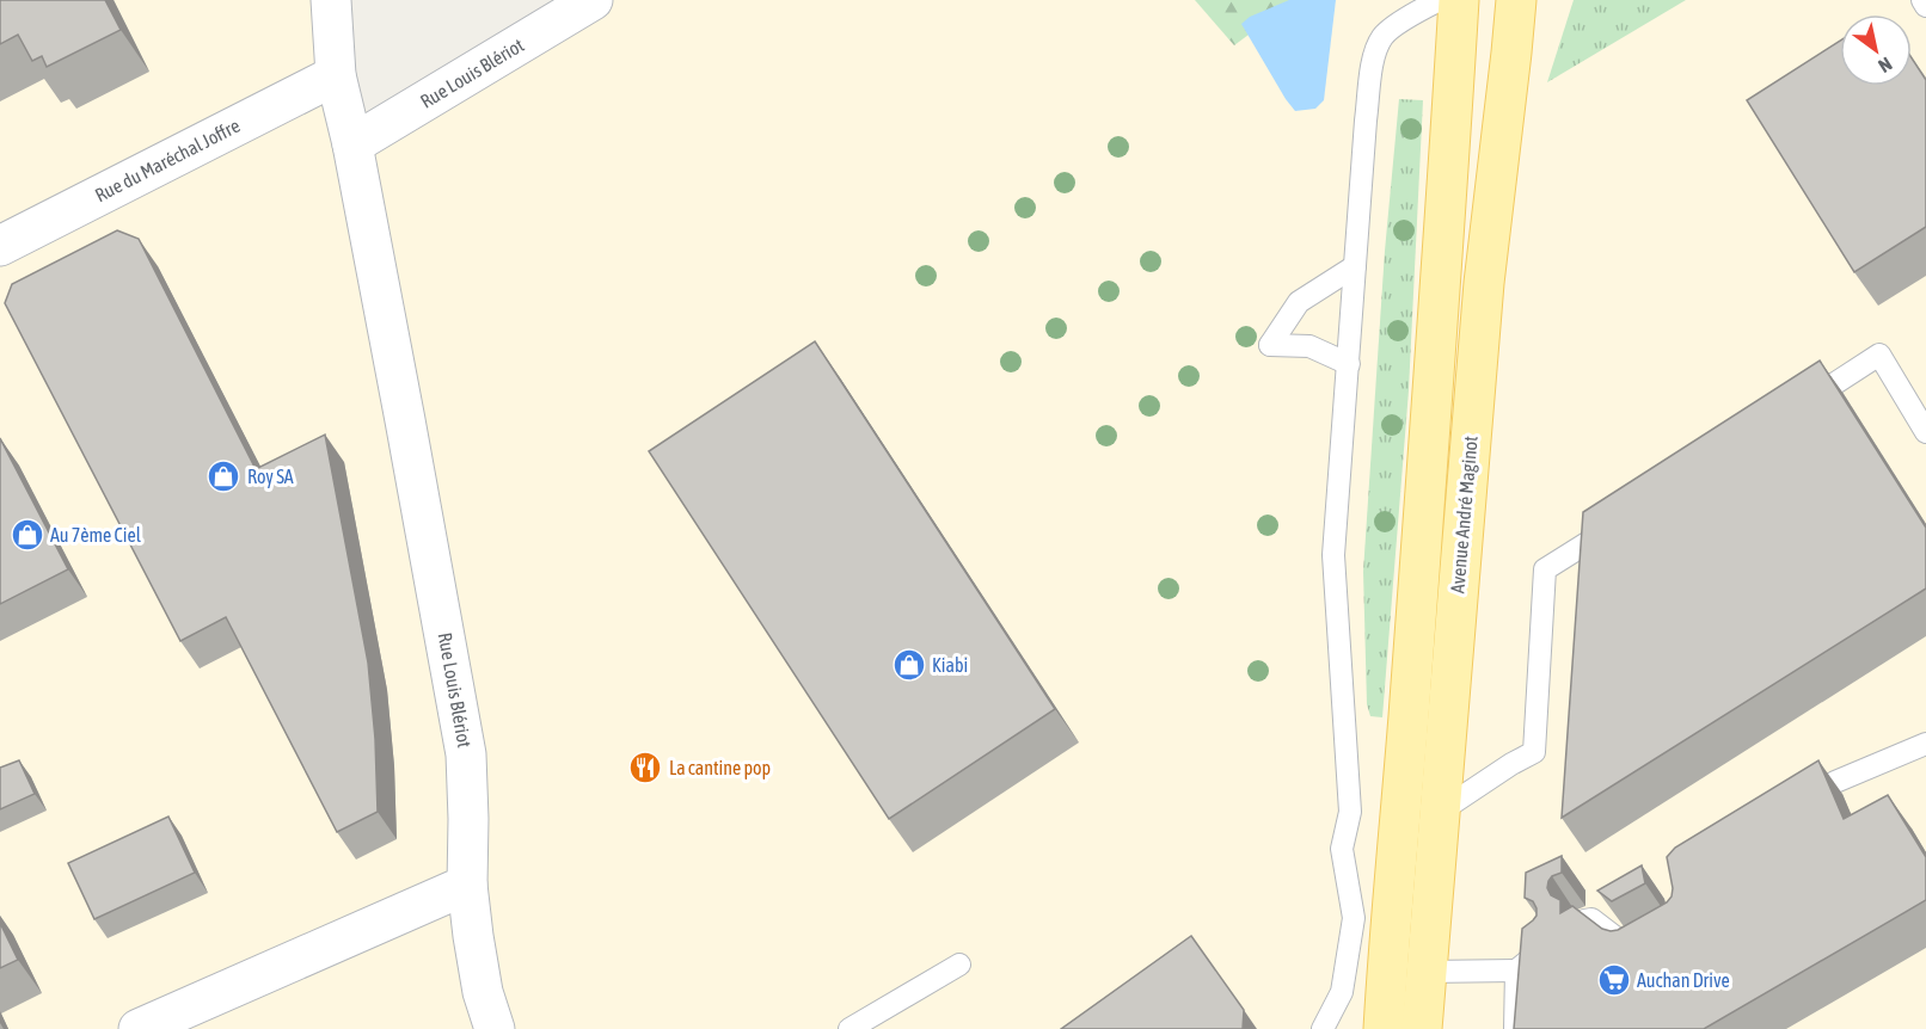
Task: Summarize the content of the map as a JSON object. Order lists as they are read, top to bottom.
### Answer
{
  "streets": {
    "main road": ["Avenue André Maginot"],
    "street": ["Rue Louis Blériot", "Rue du Maréchal Joffre"]
  },
  "crossings": [
    ["Rue Louis Blériot", "Rue du Maréchal Joffre"]
  ],
  "places": {
    "shop": ["Roy SA", "Au 7ème Ciel", "Kiabi"],
    "restaurant": ["La cantine pop"],
    "supermarket": ["Auchan Drive"]
  },
  "north": "bottom right"
}
